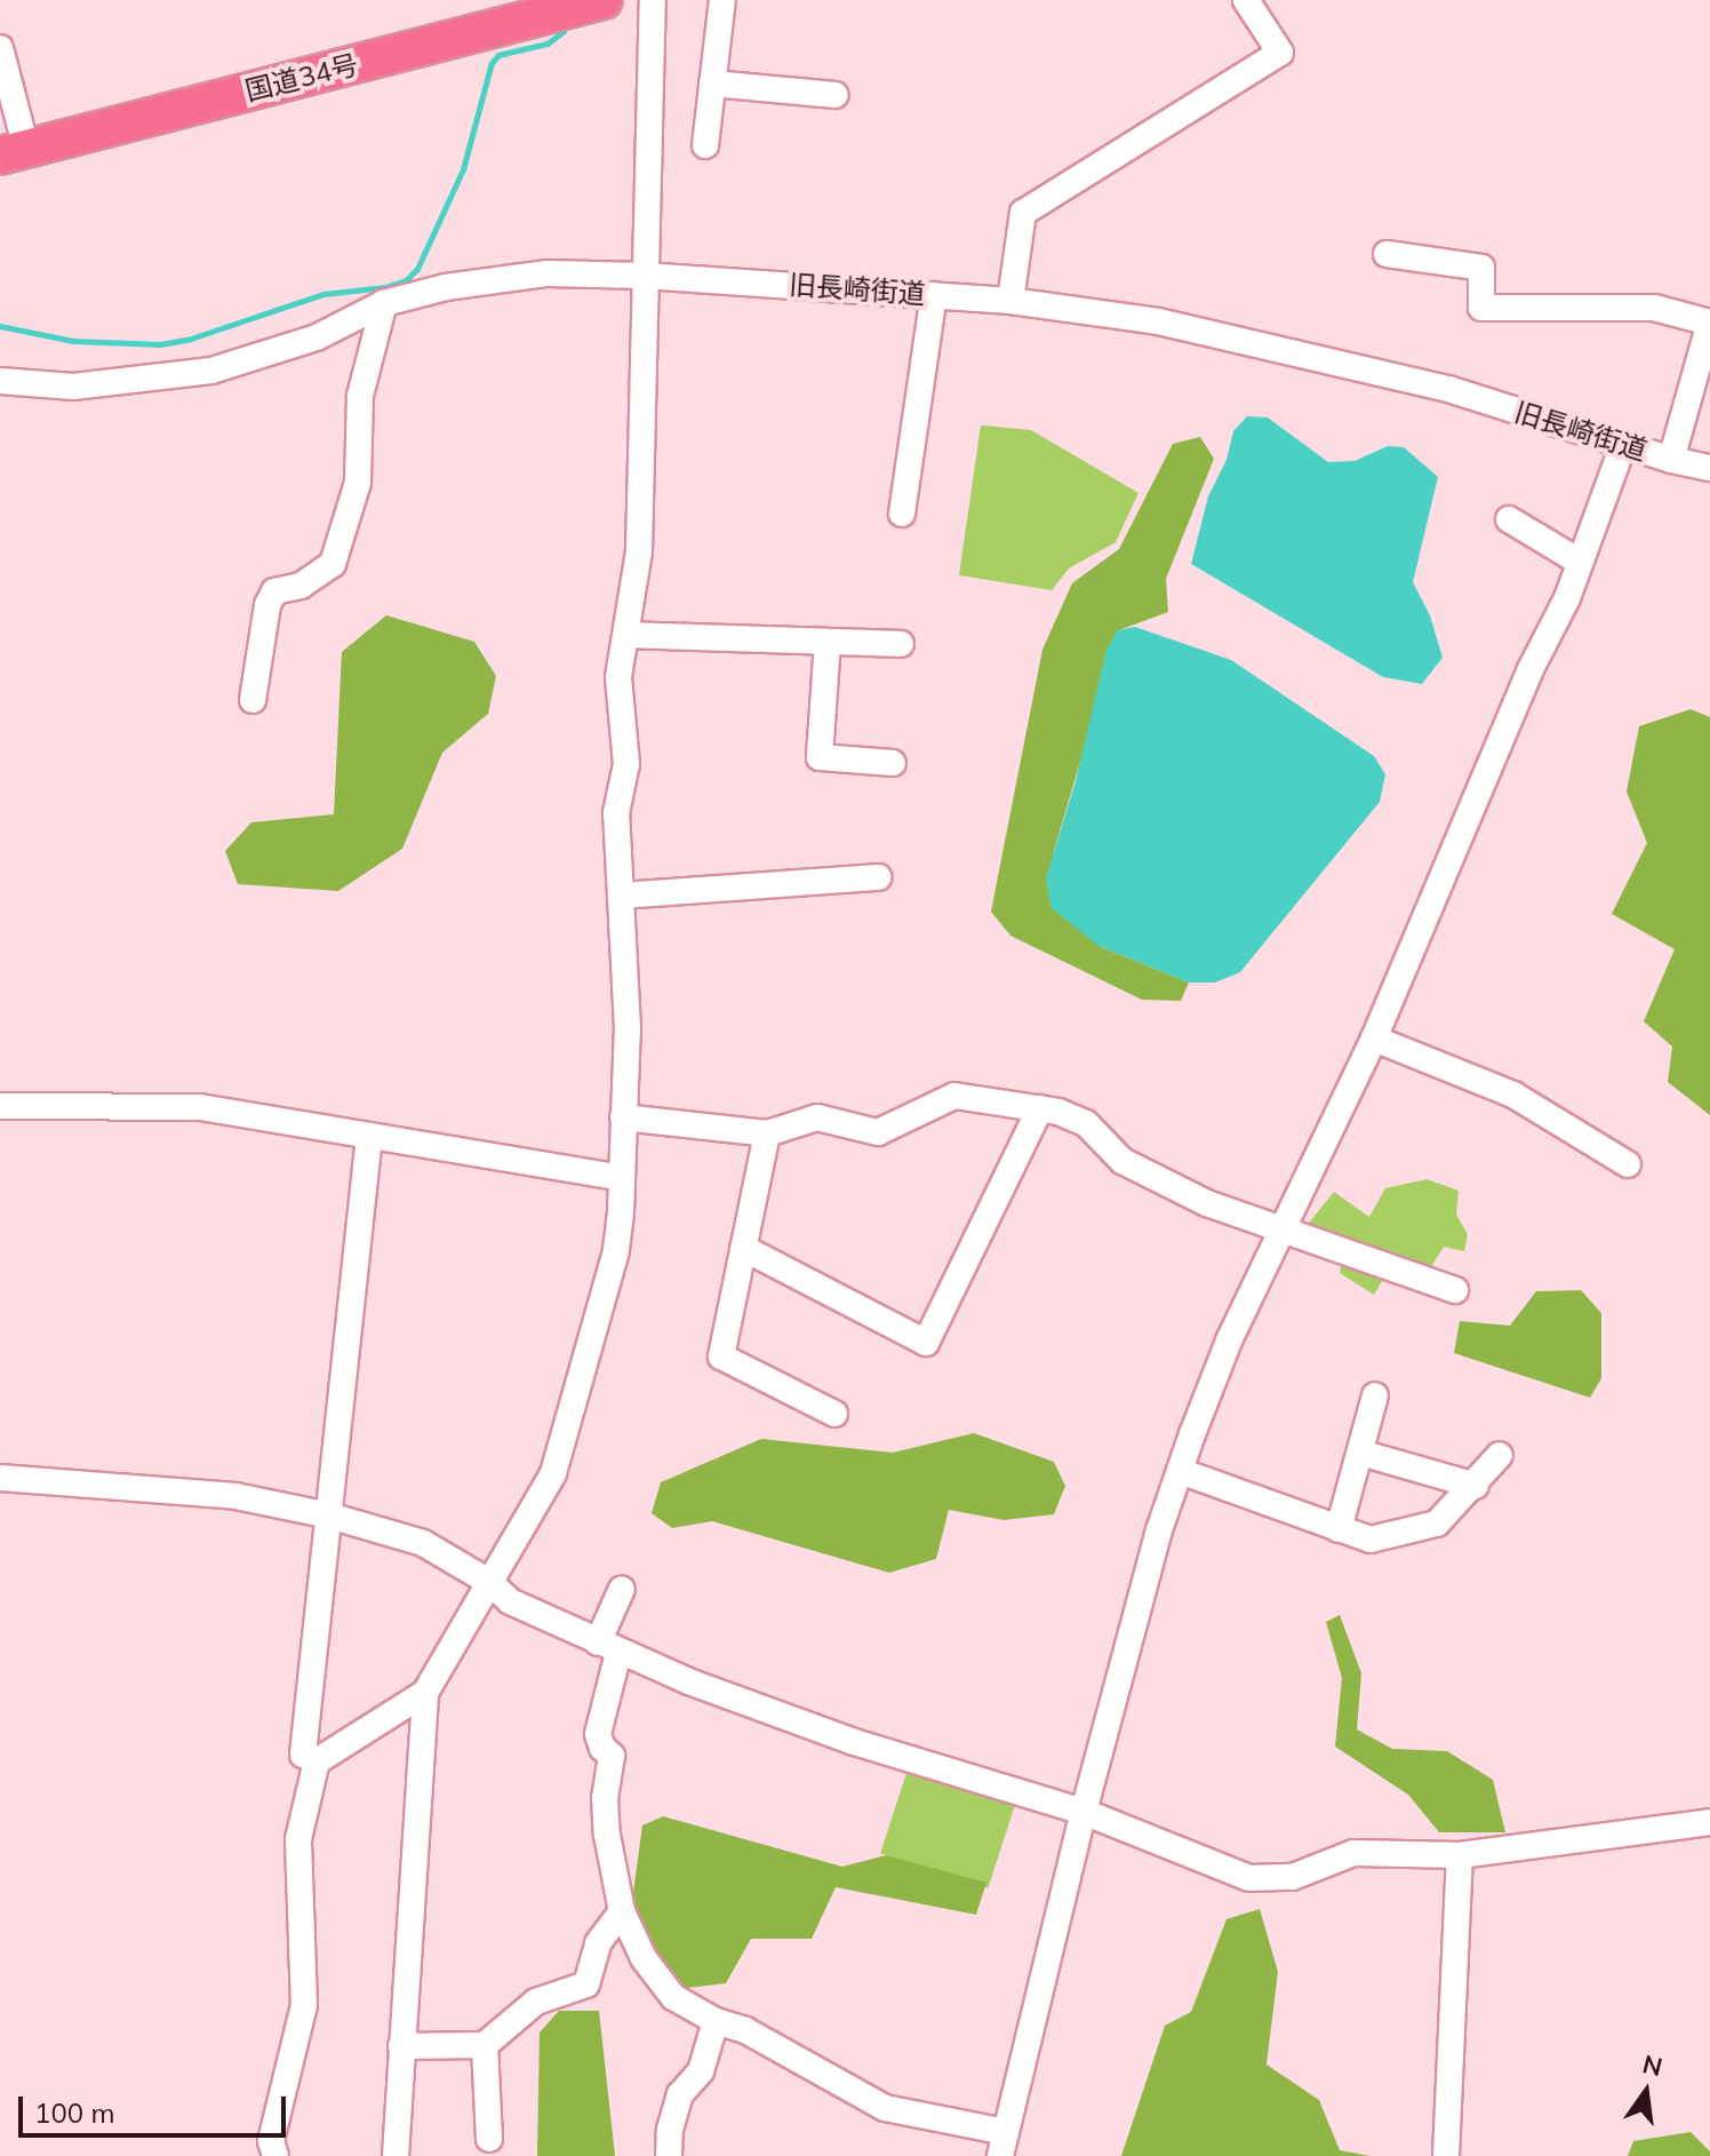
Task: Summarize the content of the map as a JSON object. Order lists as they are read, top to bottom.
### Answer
{
  "streets": {
    "highway": ["国道34号"],
    "street": ["旧長崎街道"]
  },
  "scale_bar": "100 m",
  "north": "top"
}
